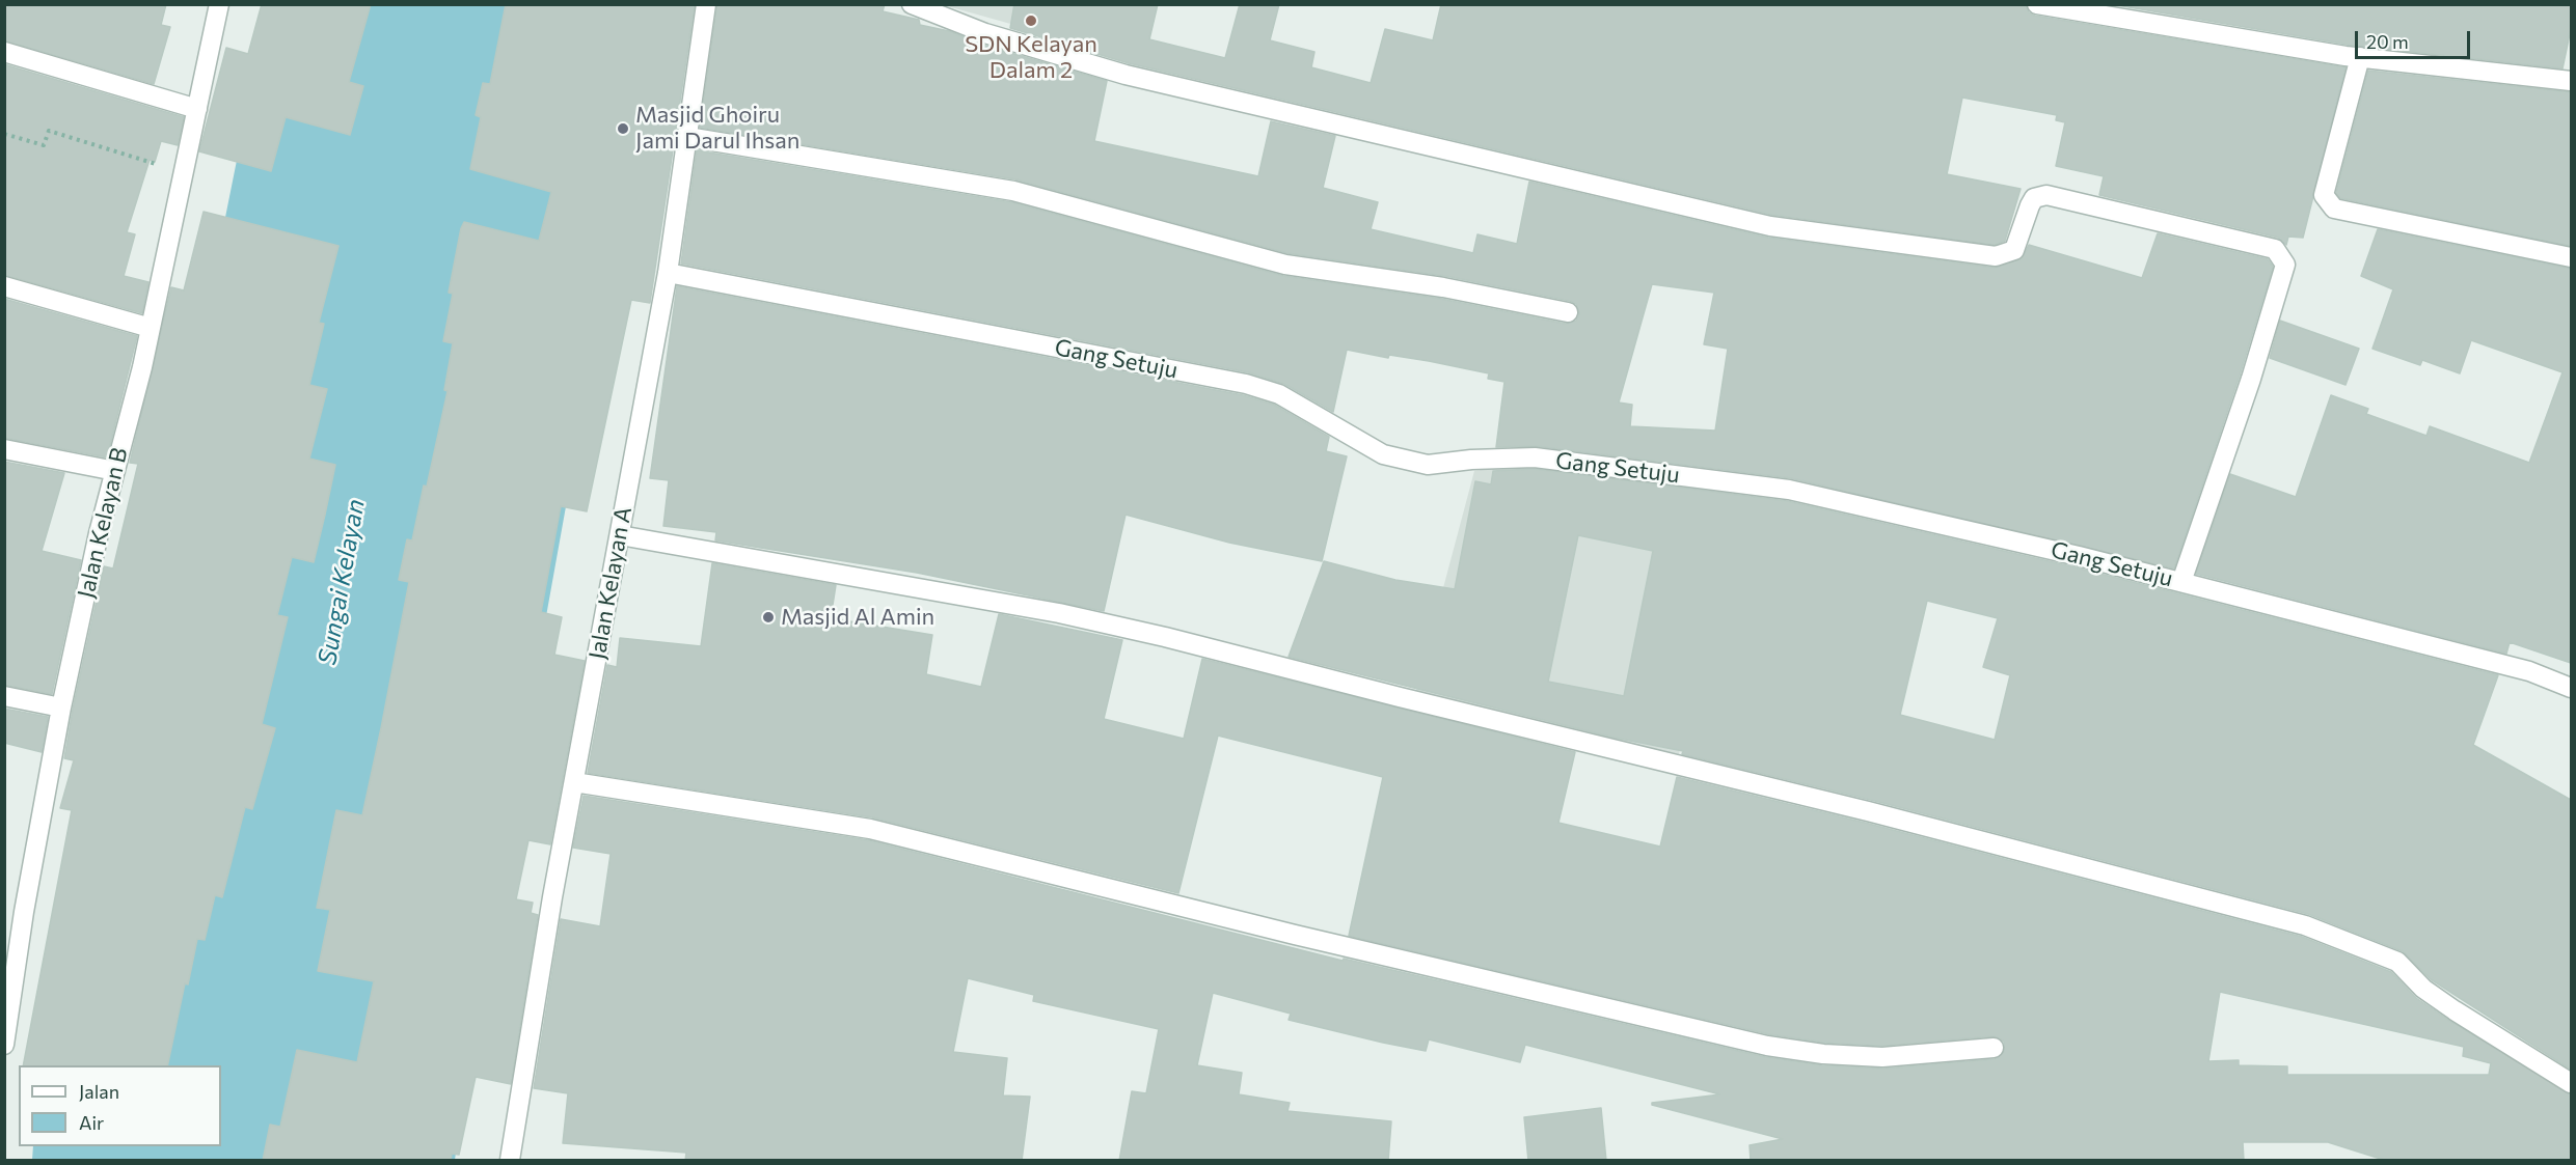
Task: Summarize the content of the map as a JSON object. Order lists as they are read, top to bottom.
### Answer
{
  "streets": {
    "street": ["Gang Setuju", "Jalan Kelayan B", "Jalan Kelayan A"]
  },
  "crossings": [
    ["Gang Setuju", "Jalan Kelayan A"]
  ],
  "water": ["Sungai Kelayan"],
  "places": ["SDN Kelayan Dalam 2", "Masjid Ghoiru Jami Darul Ihsan", "Masjid Al Amin"],
  "legend": ["Jalan", "Air"],
  "scale_bar": "20 m"
}
